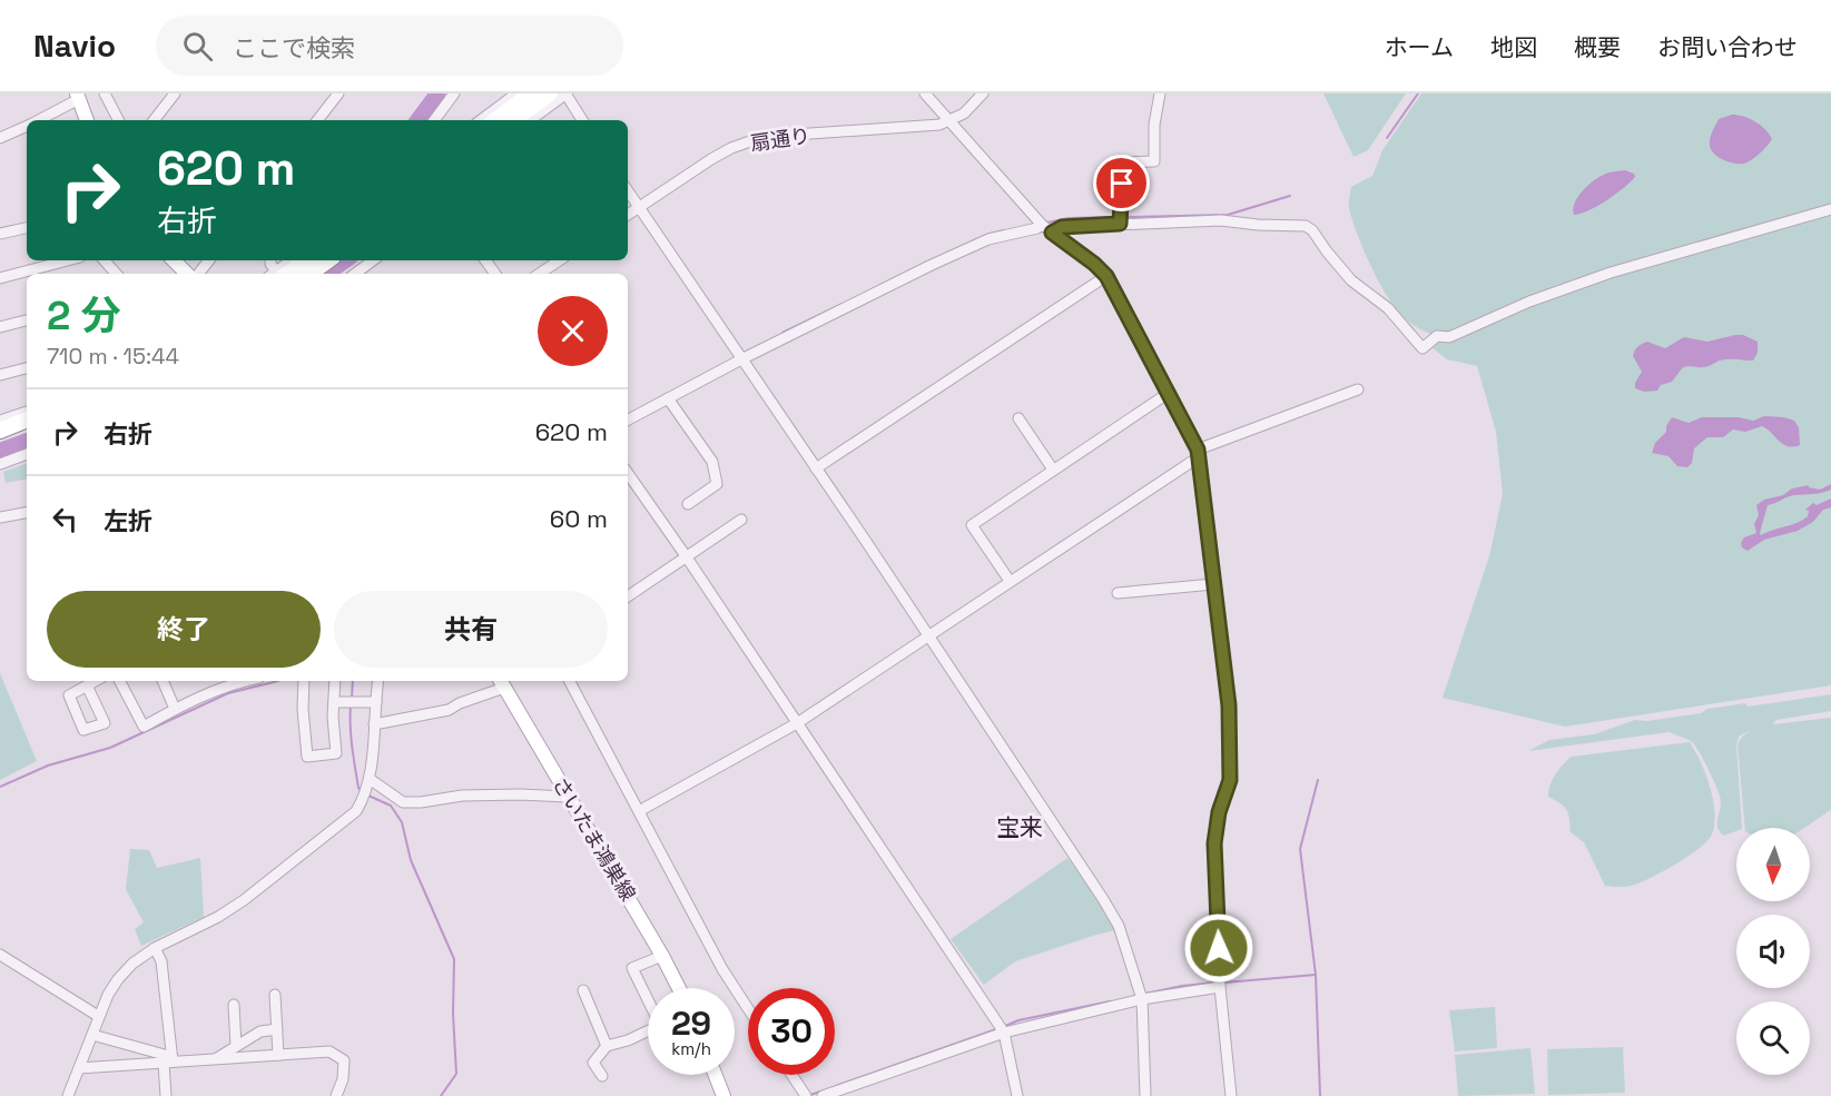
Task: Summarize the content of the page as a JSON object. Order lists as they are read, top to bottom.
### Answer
{
  "streets": {
    "main road": ["さいたま鴻巣線"],
    "street": ["扇通り"]
  },
  "districts": ["宝来"],
  "north": "bottom",
  "page": {
    "header": "Navio",
    "search": "ここで検索",
    "nav": [
      "ホーム",
      "地図",
      "概要",
      "お問い合わせ"
    ],
    "turn": ["620 m", "右折"],
    "heading": ["2 分", "710 m · 15:44"],
    "list": [
      {
        "name": "右折",
        "value": "620 m"
      },
      {
        "name": "左折",
        "value": "60 m"
      }
    ],
    "buttons": ["終了", "共有"],
    "speed": "29 km/h",
    "limit": "30"
  }
}
